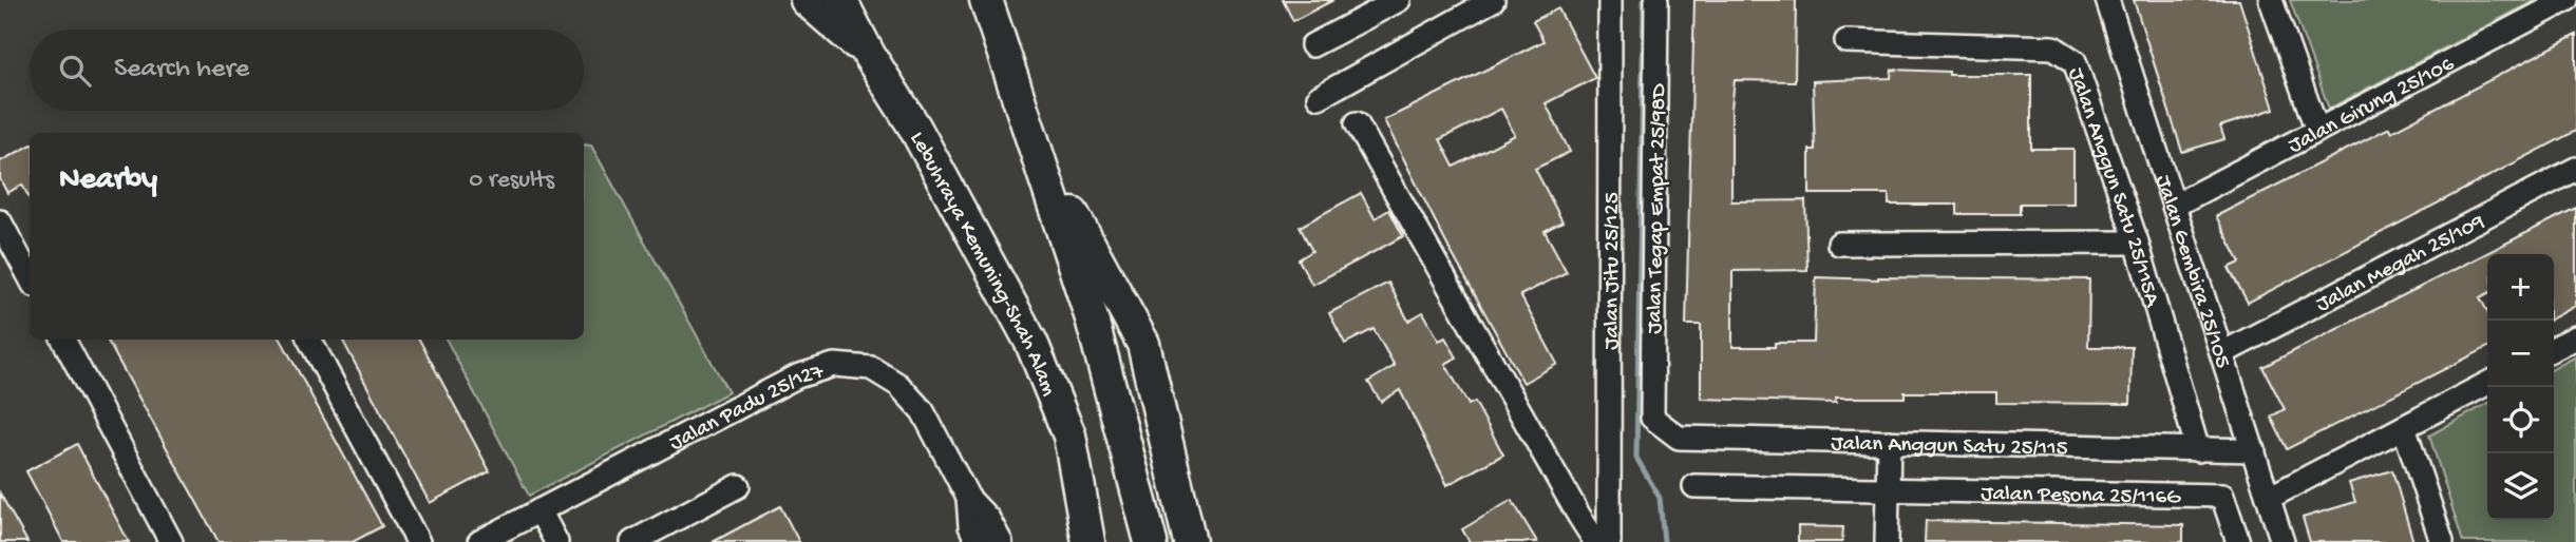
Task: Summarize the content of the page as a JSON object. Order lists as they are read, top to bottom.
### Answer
{
  "streets": {
    "highway": ["Lebuhraya Kemuning-Shah Alam"],
    "street": [
      "Jalan Girung 25/106",
      "Jalan Anggun Satu 25/115A",
      "Jalan Tegap Empat 25/98D",
      "Jalan Megah 25/109",
      "Jalan Jitu 25/125",
      "Jalan Gembira 25/105",
      "Jalan Padu 25/127",
      "Jalan Anggun Satu 25/115",
      "Jalan Pesona 25/116G"
    ]
  },
  "crossings": [
    ["Jalan Girung 25/106", "Jalan Gembira 25/105"],
    ["Jalan Anggun Satu 25/115A", "Jalan Anggun Satu 25/115"],
    ["Jalan Tegap Empat 25/98D", "Jalan Anggun Satu 25/115"],
    ["Jalan Megah 25/109", "Jalan Gembira 25/105"],
    ["Jalan Gembira 25/105", "Jalan Anggun Satu 25/115"]
  ],
  "page": {
    "search": "Search here",
    "heading": ["Nearby", "0 results"],
    "map_buttons": ["+", "−"]
  }
}
